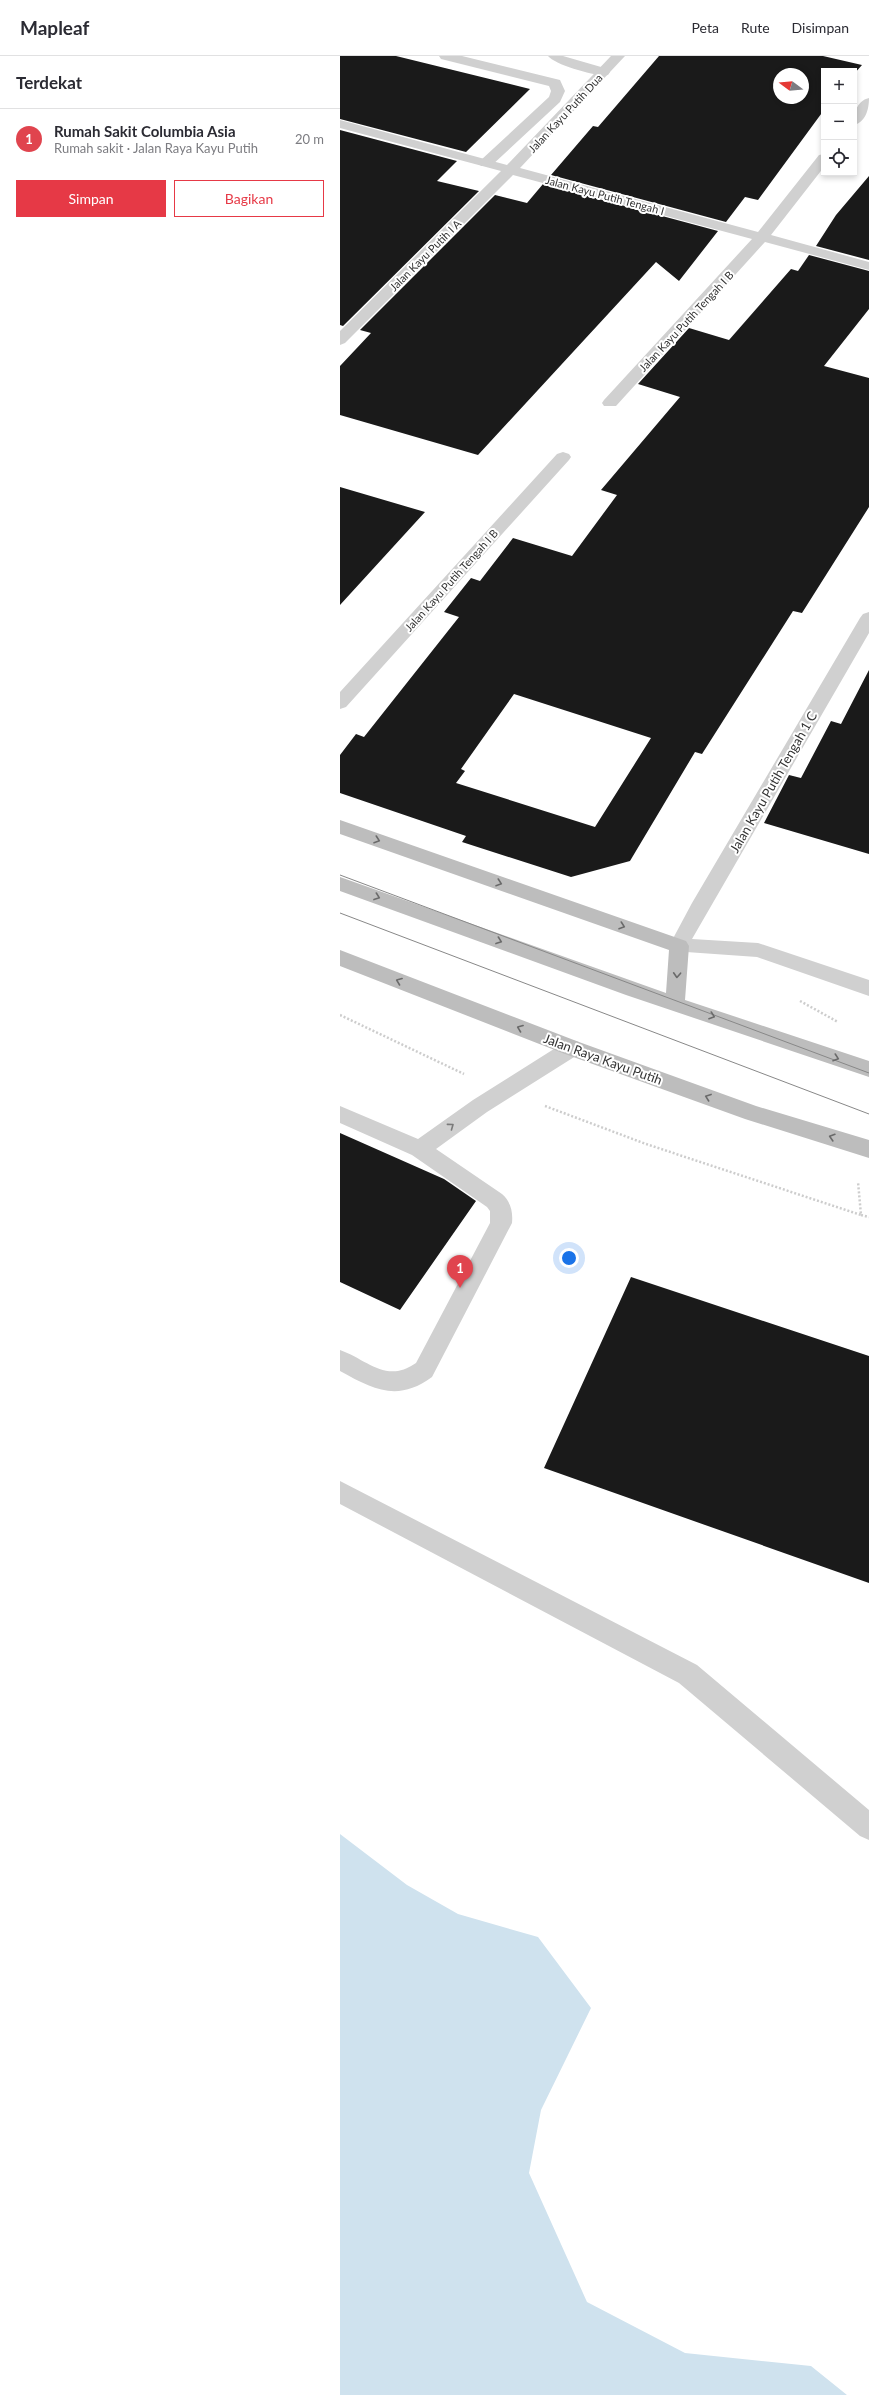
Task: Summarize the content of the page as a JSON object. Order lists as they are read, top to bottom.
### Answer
{
  "streets": {
    "main road": ["Jalan Raya Kayu Putih"],
    "street": [
      "Jalan Kayu Putih Dua",
      "Jalan Kayu Putih Tengah I",
      "Jalan Kayu Putih I A",
      "Jalan Kayu Putih Tengah I B",
      "Jalan Kayu Putih Tengah 1 C"
    ]
  },
  "crossings": [
    ["Jalan Kayu Putih Dua", "Jalan Kayu Putih Tengah I"],
    ["Jalan Kayu Putih Dua", "Jalan Kayu Putih I A"],
    ["Jalan Kayu Putih Tengah I", "Jalan Kayu Putih I A"],
    ["Jalan Kayu Putih Tengah I", "Jalan Kayu Putih Tengah I B"]
  ],
  "north": "left",
  "page": {
    "header": "Mapleaf",
    "nav": ["Peta", "Rute", "Disimpan"],
    "heading": "Terdekat",
    "map_buttons": ["+", "−"],
    "list": [
      {
        "mark": "1",
        "name": "Rumah Sakit Columbia Asia",
        "note": "Rumah sakit · Jalan Raya Kayu Putih",
        "value": "20 m"
      }
    ],
    "buttons": ["Simpan", "Bagikan"],
    "pins": "1"
  }
}
